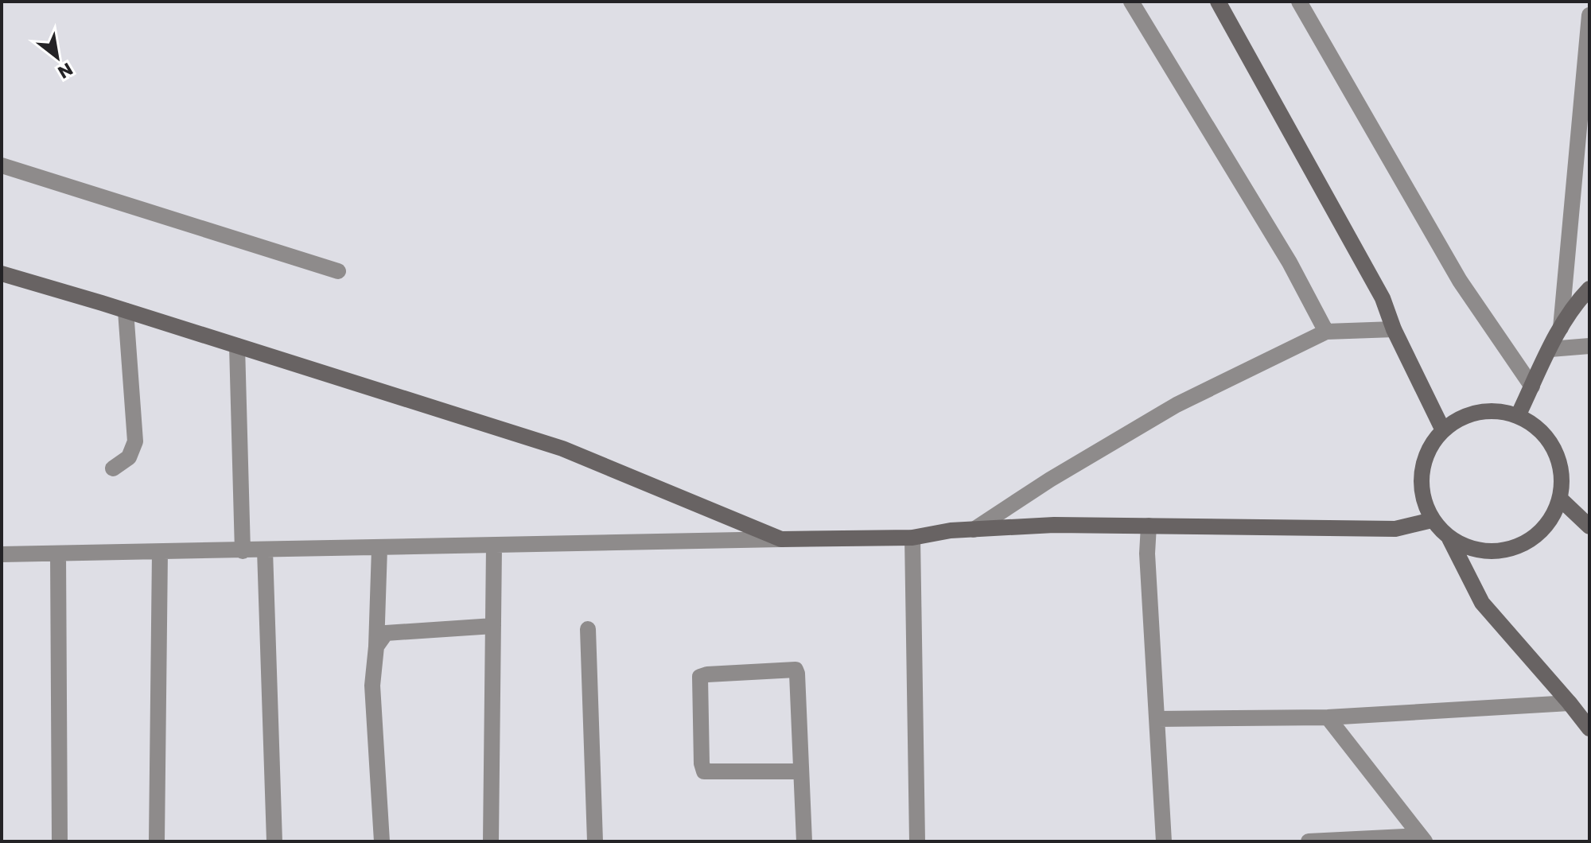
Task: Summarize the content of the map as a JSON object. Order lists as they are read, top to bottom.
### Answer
{
  "north": "bottom right"
}
